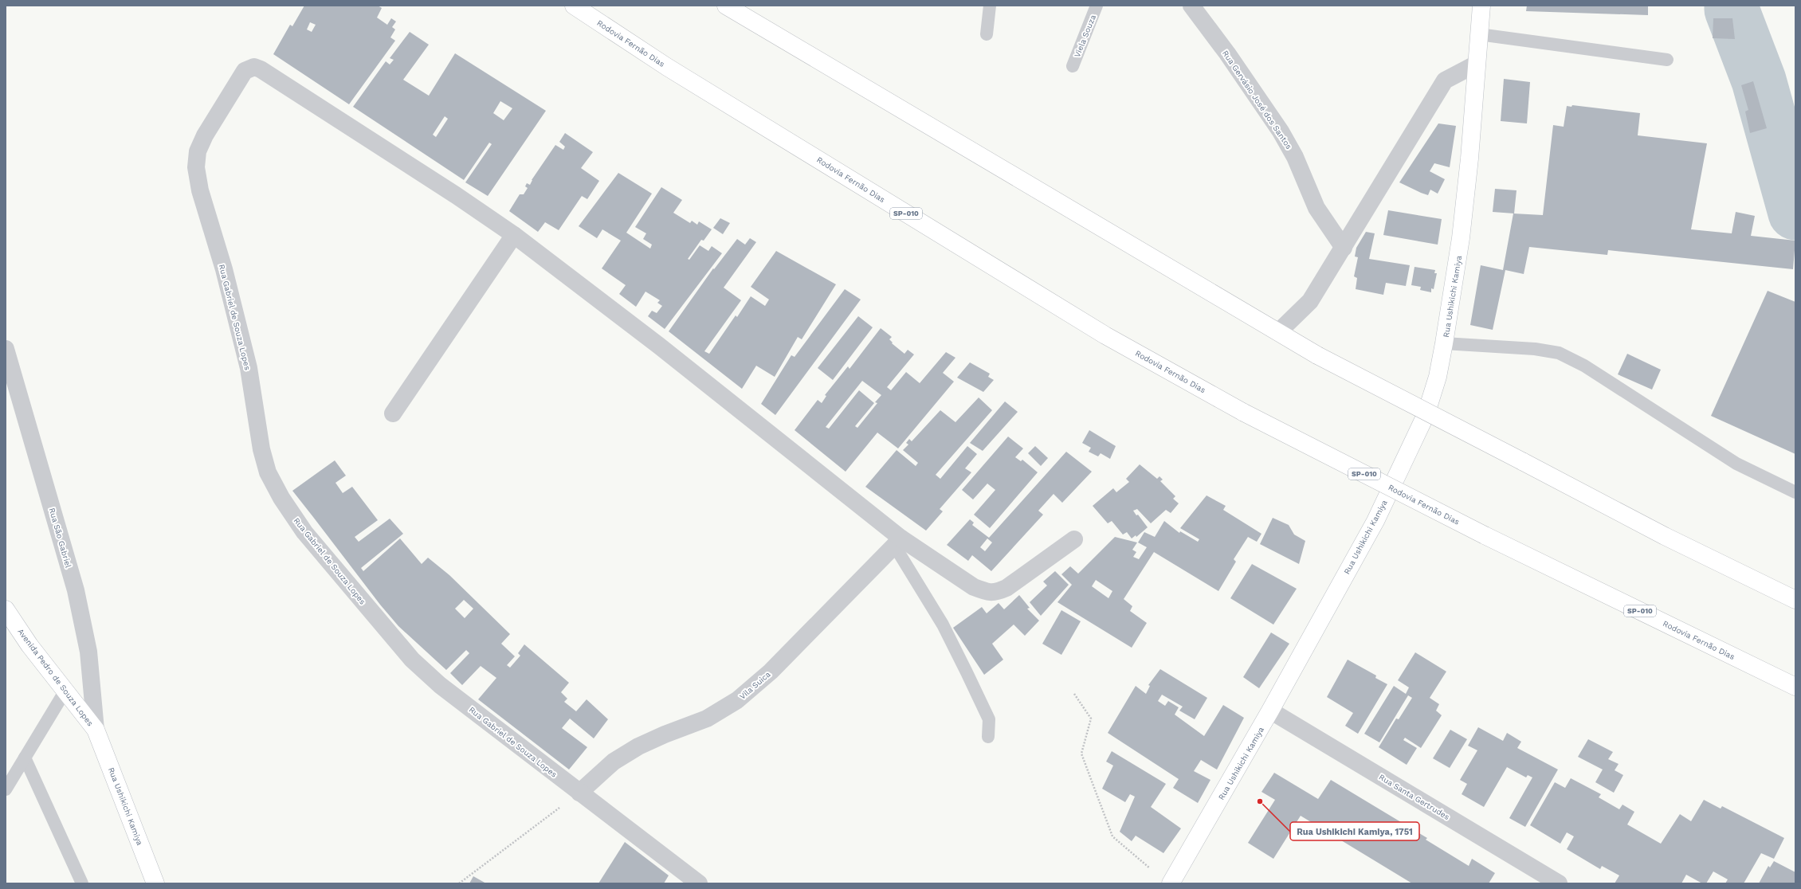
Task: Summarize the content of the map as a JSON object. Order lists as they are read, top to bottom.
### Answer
{
  "streets": {
    "main road": [
      "Rodovia Fernão Dias",
      "SP-010",
      "Rua Ushikichi Kamiya",
      "Avenida Pedro de Souza Lopes"
    ],
    "street": [
      "Rua Gervásio José dos Santos",
      "Rua Gabriel de Souza Lopes",
      "Rua São Gabriel",
      "Vila Suica",
      "Rua Santa Gertrudes"
    ],
    "lane": ["Viela Souza"]
  },
  "crossings": [
    ["Rua Ushikichi Kamiya", "Rua São Gabriel"],
    ["Rua Ushikichi Kamiya", "Avenida Pedro de Souza Lopes"],
    ["Rua Ushikichi Kamiya", "Rua Santa Gertrudes"],
    ["Rua Gabriel de Souza Lopes", "Vila Suica"],
    ["Rua São Gabriel", "Avenida Pedro de Souza Lopes"]
  ],
  "places": ["Rua Ushikichi Kamiya, 1751"]
}
